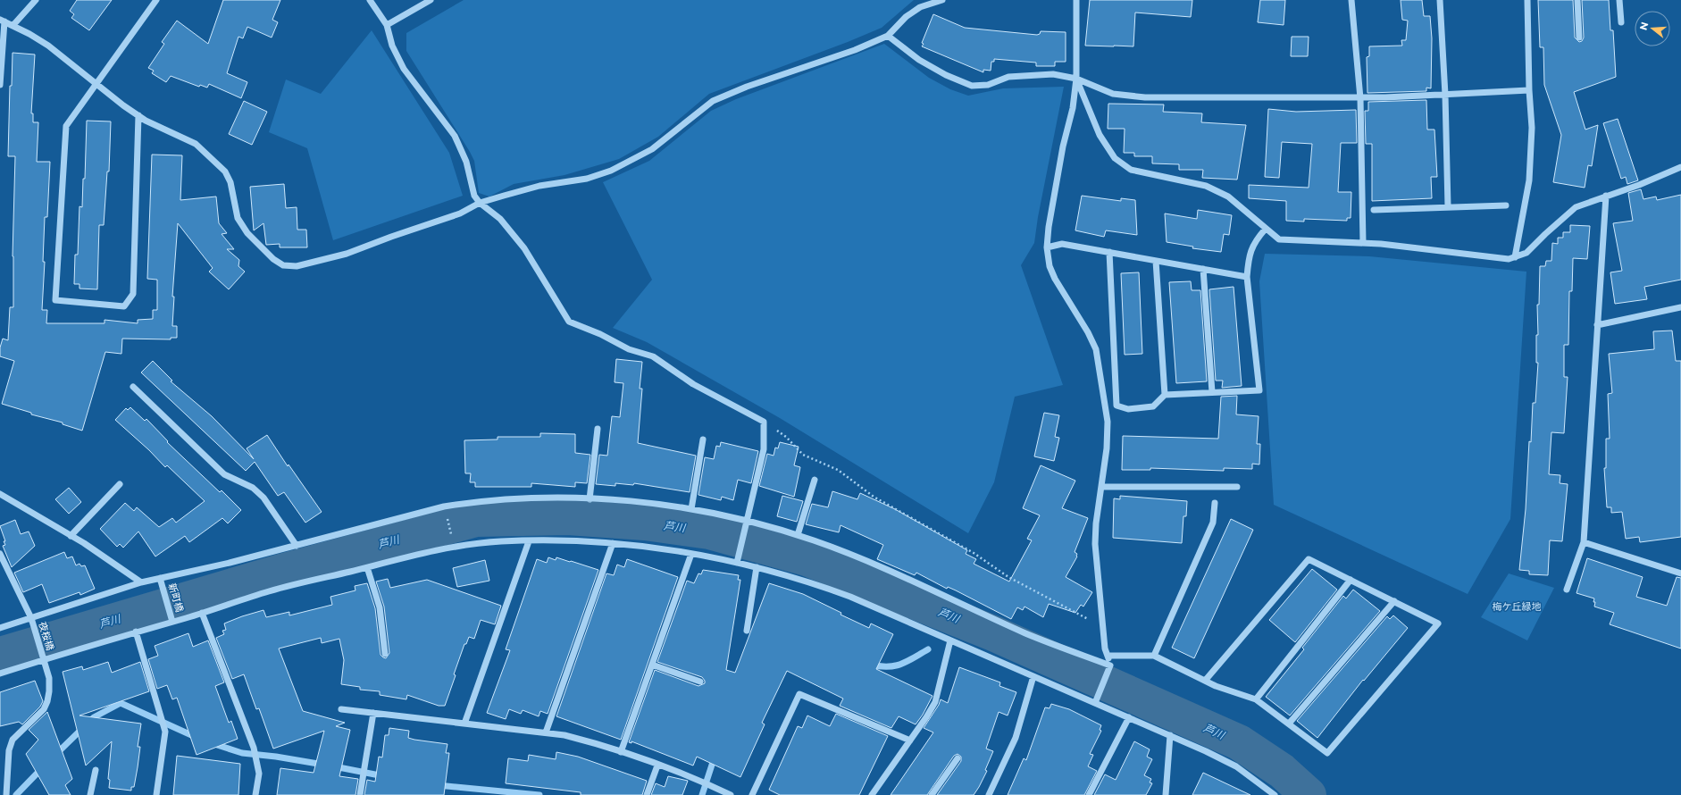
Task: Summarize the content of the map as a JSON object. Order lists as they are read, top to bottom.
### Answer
{
  "streets": {
    "street": ["新町橋", "夜桜橋"]
  },
  "water": ["芦川"],
  "parks": ["梅ケ丘緑地"],
  "north": "left"
}
